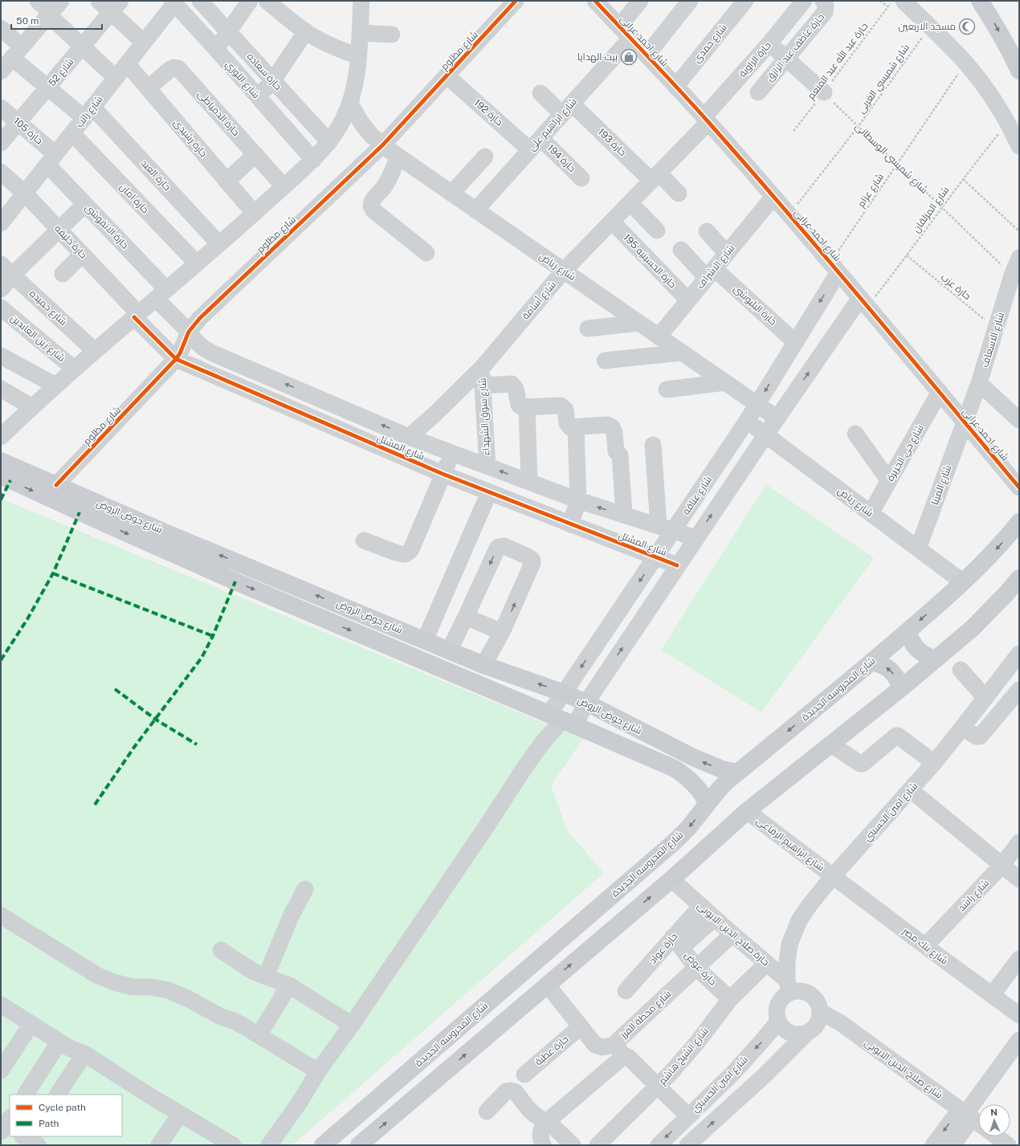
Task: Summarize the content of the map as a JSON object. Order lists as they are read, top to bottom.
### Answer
{
  "streets": {
    "main road": ["شارع حوض الروض", "شارع المحروسه الجديدة"],
    "street": [
      "شارع احمد عرابى",
      "شارع حمدى",
      "حارة عاطف عبد الرازق",
      "شارع مظلوم",
      "حارة الزاوية",
      "حارة سعاده",
      "شارع 52",
      "شارع اللوزي",
      "شارع راتب",
      "حارة 192",
      "حارة الدمياطى",
      "شارع ابراهيم على",
      "حارة 105",
      "حارة رشيدى",
      "حارة 193",
      "حارة 194",
      "حارة العبد",
      "حارة امان",
      "حارة الانفوشى",
      "حارة خليفه",
      "حارة الحسينيه 195",
      "شارع رياض",
      "شارع الاشراف",
      "شارع أسامة",
      "حارة البلبوشى",
      "شارع حميده",
      "شارع زين العابدين",
      "شارع الاسعاف",
      "شارع سوق الشهداء",
      "شارع المشتل",
      "شارع حي الجزيرة",
      "شارع المينا",
      "شارع عتاقه",
      "شارع امين الحسيني",
      "شارع ابراهيم الرفاعى",
      "شارع راشد",
      "حارة صلاح الدين الايوبى",
      "شارع بنك مصر",
      "حارة عواد",
      "حارة عوض",
      "شارع محطة الفرز",
      "حارة عطية",
      "شارع الشيخ هاشم",
      "شارع صلاح الدين الايوبى"
    ],
    "path": [
      "حارة عبد الله عبد المنعم",
      "شارع شميسي الغربى",
      "شارع شميسي الوسطانى",
      "شارع عزام",
      "شارع المزلقان",
      "حارة عزب"
    ]
  },
  "crossings": [
    ["شارع احمد عرابى", "شارع حمدى"],
    ["شارع احمد عرابى", "حارة الزاوية"],
    ["شارع احمد عرابى", "شارع شميسي الغربى"],
    ["شارع احمد عرابى", "شارع ابراهيم على"],
    ["شارع احمد عرابى", "شارع عزام"],
    ["شارع احمد عرابى", "شارع المزلقان"],
    ["شارع احمد عرابى", "شارع الاشراف"],
    ["شارع احمد عرابى", "شارع أسامة"],
    ["شارع احمد عرابى", "شارع الاسعاف"],
    ["شارع احمد عرابى", "شارع حي الجزيرة"],
    ["شارع احمد عرابى", "شارع المينا"],
    ["شارع احمد عرابى", "شارع عتاقه"],
    ["شارع مظلوم", "حارة 192"],
    ["شارع مظلوم", "شارع رياض"],
    ["شارع مظلوم", "شارع المشتل"],
    ["شارع مظلوم", "شارع حوض الروض"],
    ["حارة الزاوية", "شارع أسامة"],
    ["حارة عبد الله عبد المنعم", "شارع شميسي الوسطانى"],
    ["شارع 52", "حارة 105"],
    ["شارع 52", "حارة العبد"],
    ["شارع شميسي الغربى", "شارع شميسي الوسطانى"],
    ["شارع اللوزي", "شارع راتب"],
    ["شارع راتب", "حارة 105"],
    ["شارع راتب", "حارة رشيدى"],
    ["شارع راتب", "حارة العبد"],
    ["شارع راتب", "حارة امان"],
    ["شارع راتب", "حارة الانفوشى"],
    ["شارع راتب", "حارة خليفه"],
    ["حارة 192", "شارع ابراهيم على"],
    ["حارة 192", "حارة 194"],
    ["حارة الدمياطى", "حارة رشيدى"],
    ["شارع ابراهيم على", "حارة 193"],
    ["شارع ابراهيم على", "حارة 194"],
    ["شارع ابراهيم على", "شارع رياض"],
    ["حارة 105", "حارة الانفوشى"],
    ["حارة 193", "شارع أسامة"],
    ["شارع شميسي الوسطانى", "شارع عزام"],
    ["شارع شميسي الوسطانى", "شارع المزلقان"],
    ["شارع شميسي الوسطانى", "شارع الاسعاف"],
    ["شارع عزام", "شارع عتاقه"],
    ["شارع المزلقان", "حارة عزب"],
    ["حارة الانفوشى", "شارع المشتل"],
    ["حارة خليفه", "شارع المشتل"],
    ["حارة الحسينيه 195", "شارع الاشراف"],
    ["حارة الحسينيه 195", "شارع أسامة"],
    ["شارع رياض", "شارع الاشراف"],
    ["شارع رياض", "شارع أسامة"],
    ["شارع رياض", "شارع حي الجزيرة"],
    ["شارع رياض", "شارع المينا"],
    ["شارع رياض", "شارع عتاقه"],
    ["شارع رياض", "شارع المحروسه الجديدة"],
    ["شارع الاشراف", "حارة البلبوشى"],
    ["حارة عزب", "شارع الاسعاف"],
    ["شارع أسامة", "شارع سوق الشهداء"],
    ["شارع أسامة", "شارع المشتل"],
    ["حارة البلبوشى", "شارع عتاقه"],
    ["شارع الاسعاف", "شارع المينا"],
    ["شارع سوق الشهداء", "شارع المشتل"],
    ["شارع المشتل", "شارع عتاقه"],
    ["شارع عتاقه", "شارع حوض الروض"],
    ["شارع حوض الروض", "شارع المحروسه الجديدة"],
    ["شارع امين الحسيني", "شارع ابراهيم الرفاعى"],
    ["شارع امين الحسيني", "حارة صلاح الدين الايوبى"],
    ["شارع امين الحسيني", "شارع بنك مصر"],
    ["شارع امين الحسيني", "شارع صلاح الدين الايوبى"],
    ["شارع ابراهيم الرفاعى", "شارع بنك مصر"],
    ["شارع راشد", "شارع بنك مصر"],
    ["حارة صلاح الدين الايوبى", "حارة عواد"],
    ["حارة صلاح الدين الايوبى", "شارع محطة الفرز"],
    ["حارة صلاح الدين الايوبى", "شارع الشيخ هاشم"],
    ["حارة صلاح الدين الايوبى", "شارع صلاح الدين الايوبى"],
    ["حارة عواد", "حارة عوض"],
    ["حارة عوض", "شارع محطة الفرز"],
    ["حارة عوض", "شارع الشيخ هاشم"]
  ],
  "places": {
    "mosque": ["مسجد الاربعين"],
    "shop": ["بيت الهدايا"]
  },
  "legend": ["Cycle path", "Path"],
  "scale_bar": "50 m",
  "north": "top"
}
